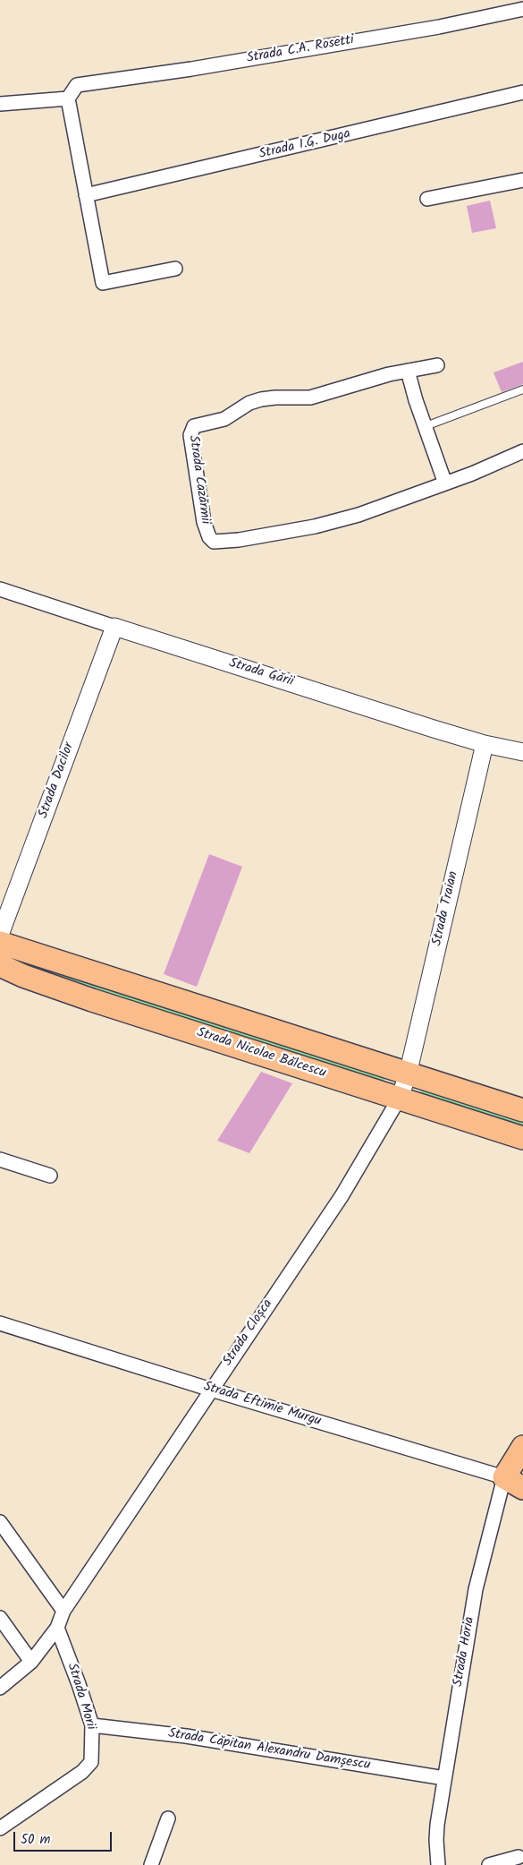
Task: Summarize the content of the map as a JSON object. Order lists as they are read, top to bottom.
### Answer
{
  "streets": {
    "main road": ["Strada Nicolae Bălcescu", "Strada Eftimie Murgu", "Strada Horia"],
    "street": [
      "Strada C.A. Rosetti",
      "Strada I.G. Duga",
      "Strada Cazărmii",
      "Strada Gării",
      "Strada Dacilor",
      "Strada Traian",
      "Strada Cloșca",
      "Strada Morii",
      "Strada Căpitan Alexandru Damșescu"
    ]
  },
  "crossings": [
    ["Strada Gării", "Strada Dacilor"],
    ["Strada Gării", "Strada Traian"],
    ["Strada Traian", "Strada Nicolae Bălcescu"],
    ["Strada Traian", "Strada Cloșca"],
    ["Strada Nicolae Bălcescu", "Strada Cloșca"],
    ["Strada Cloșca", "Strada Eftimie Murgu"],
    ["Strada Eftimie Murgu", "Strada Horia"],
    ["Strada Horia", "Strada Căpitan Alexandru Damșescu"],
    ["Strada Morii", "Strada Căpitan Alexandru Damșescu"]
  ],
  "scale_bar": "50 m"
}
